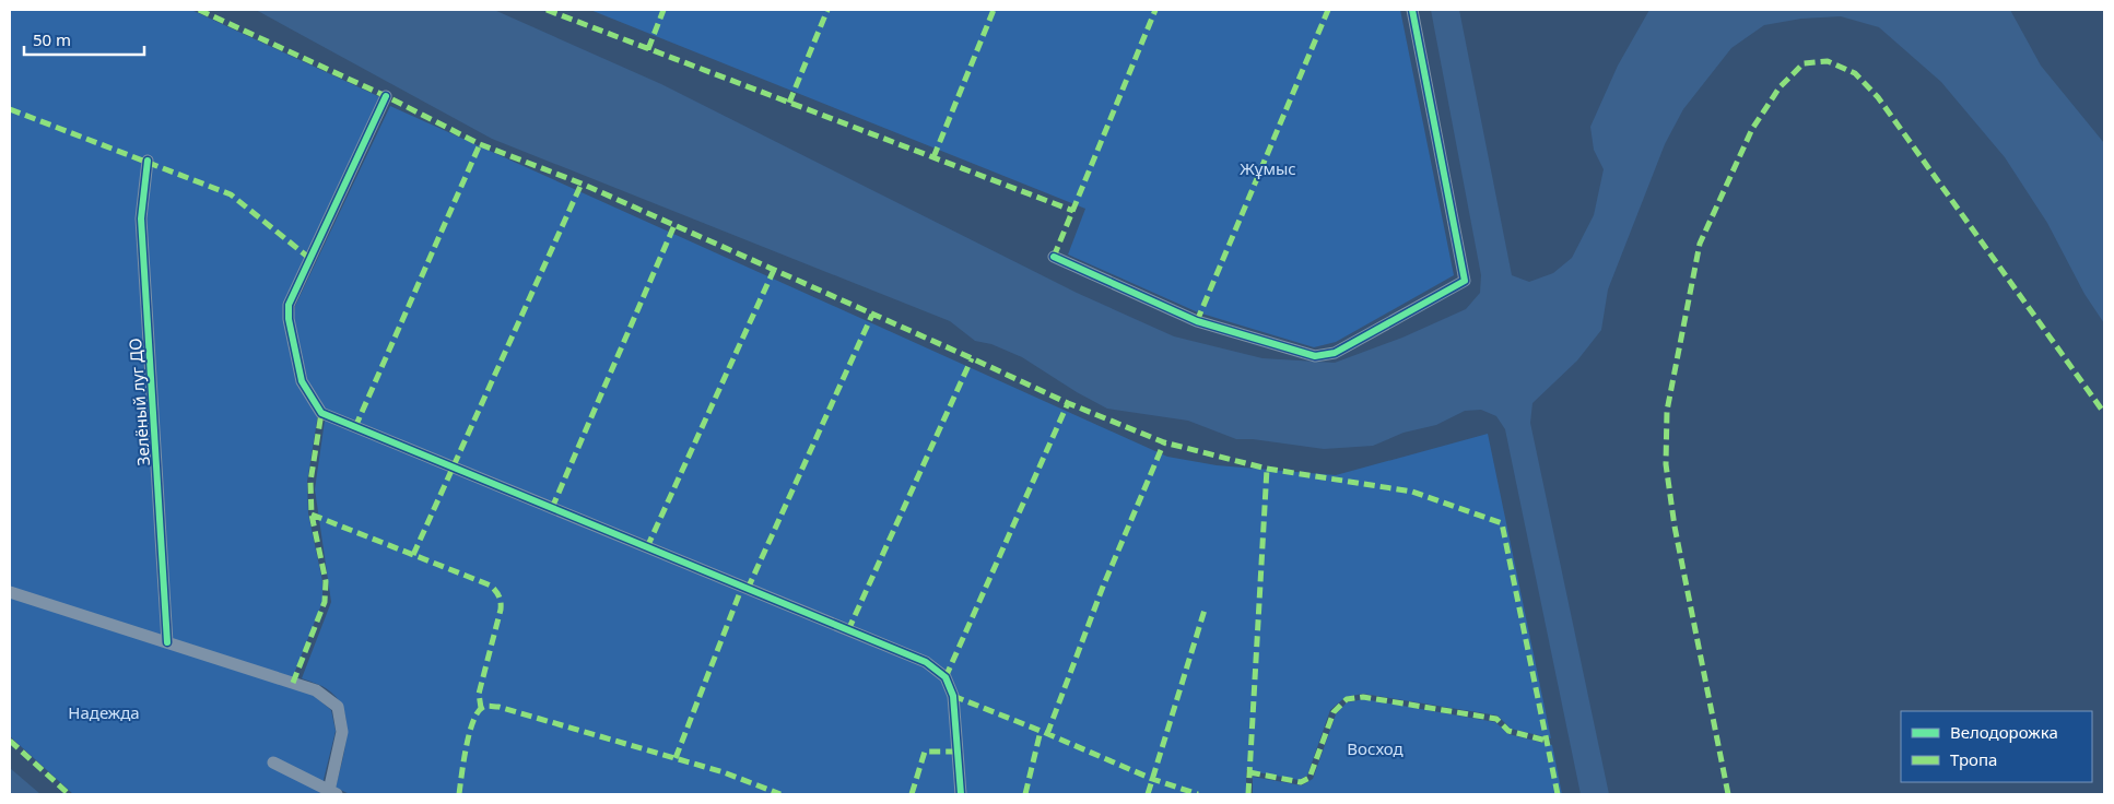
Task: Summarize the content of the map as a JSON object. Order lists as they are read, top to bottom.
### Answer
{
  "streets": {
    "street": ["Зелёный луг ДО"]
  },
  "parks": ["Жұмыс", "Надежда", "Восход"],
  "legend": ["Велодорожка", "Тропа"],
  "scale_bar": "50 m"
}
